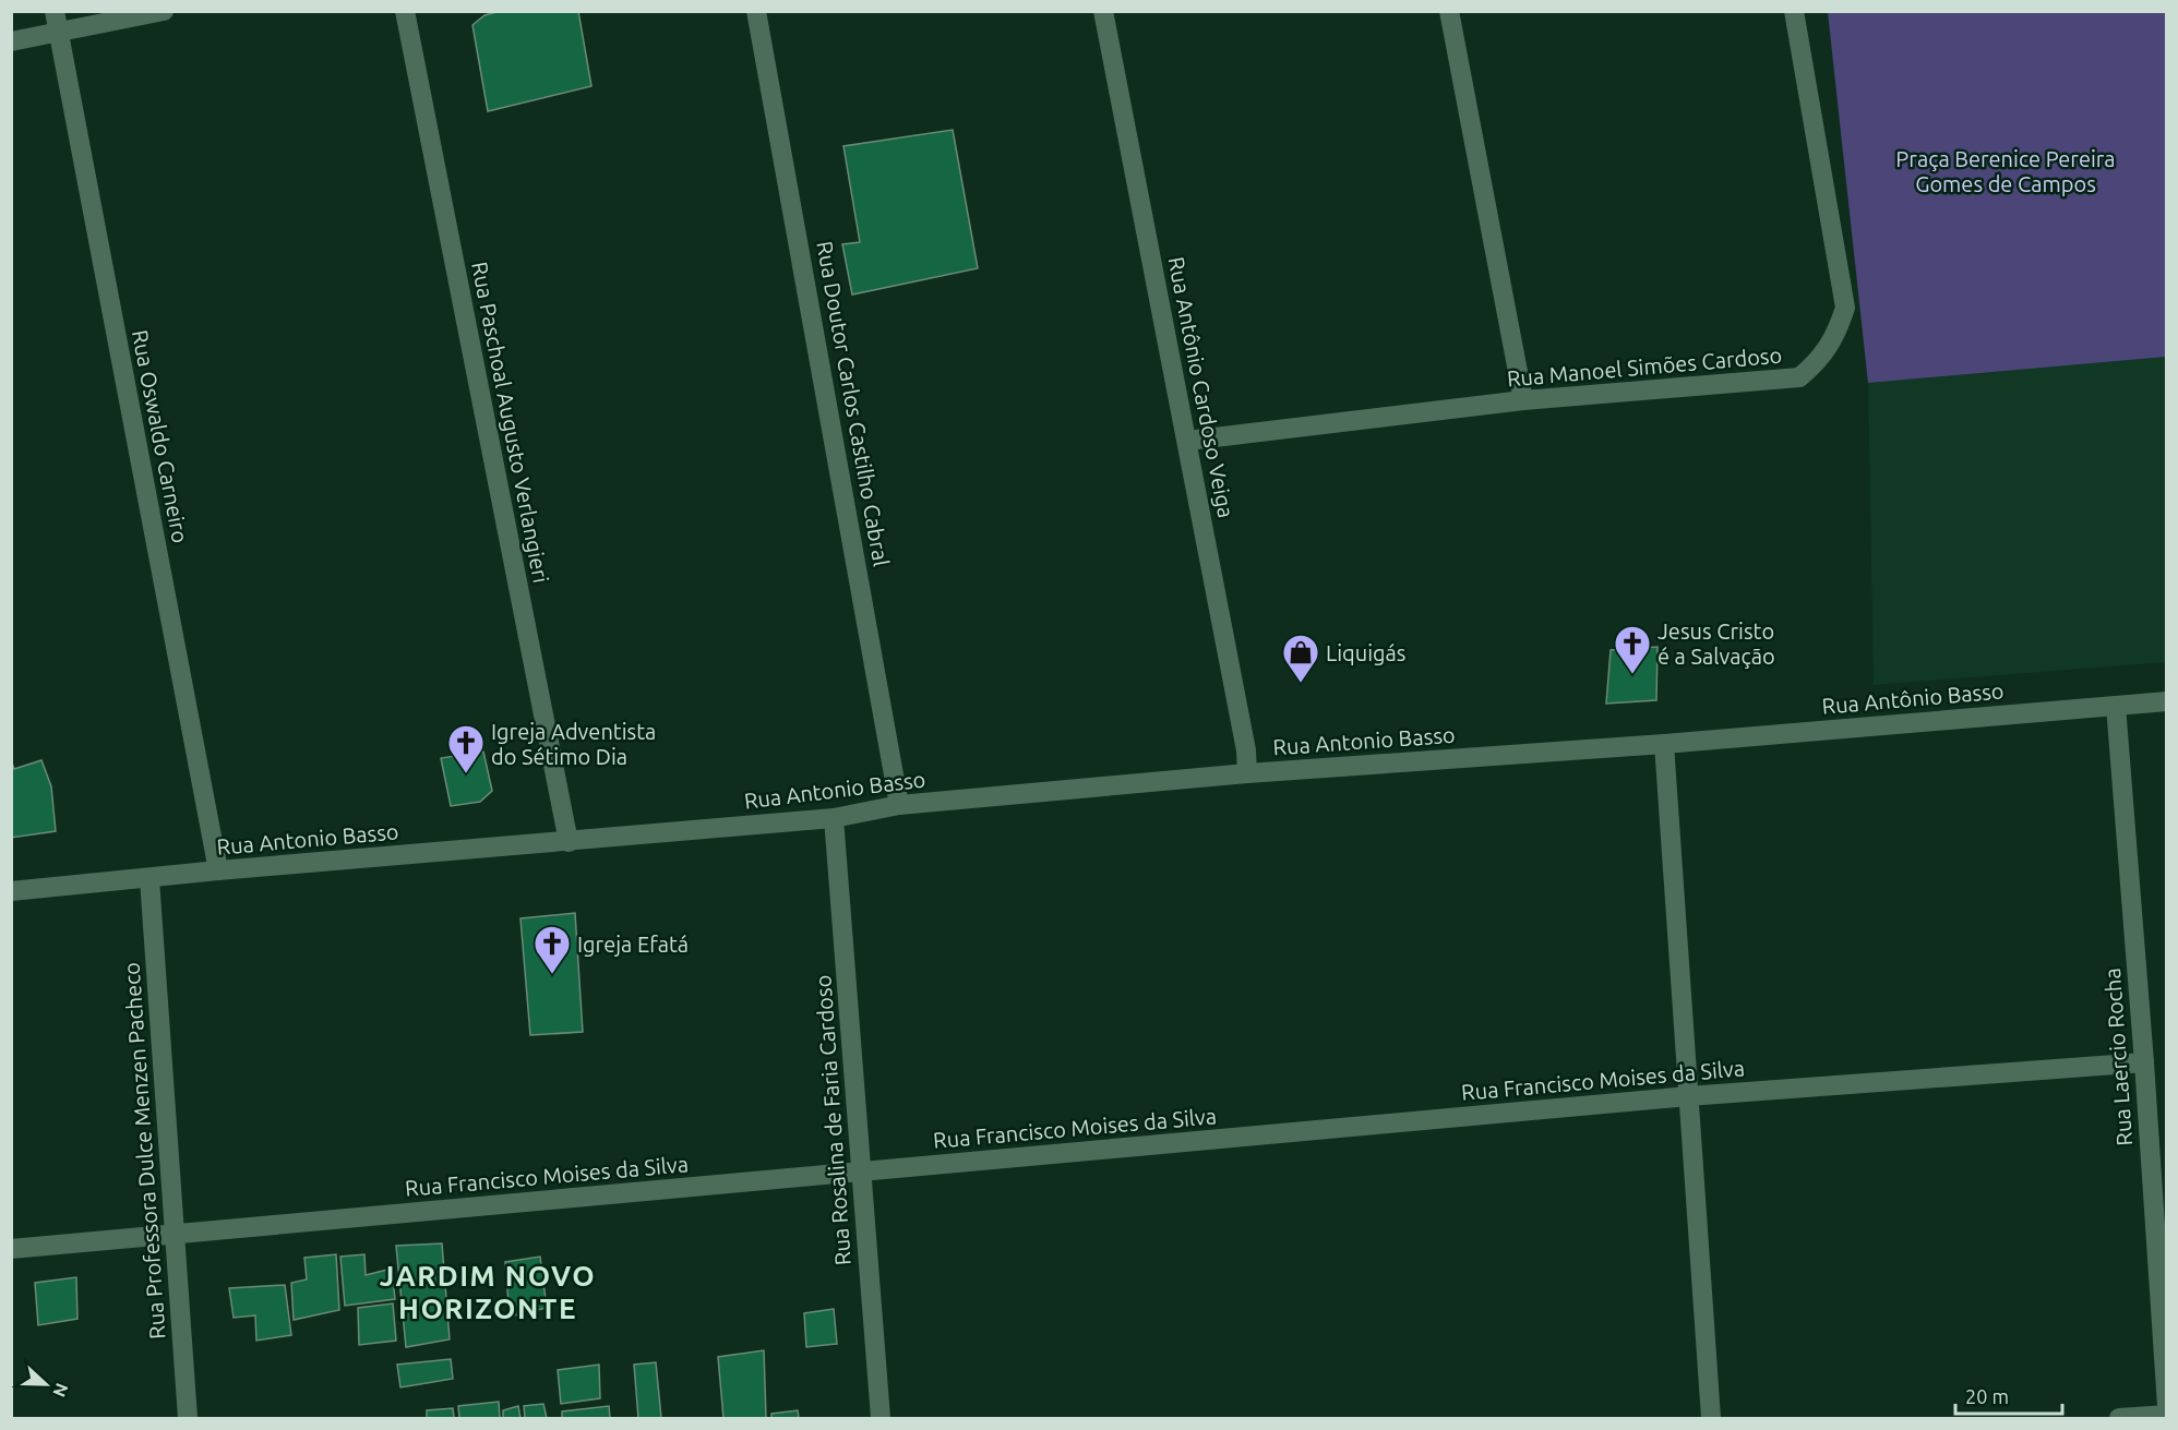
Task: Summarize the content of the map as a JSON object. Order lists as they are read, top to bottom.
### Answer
{
  "streets": {
    "street": [
      "Rua Manoel Simões Cardoso",
      "Rua Antônio Cardoso Veiga",
      "Rua Doutor Carlos Castilho Cabral",
      "Rua Paschoal Augusto Verlangieri",
      "Rua Oswaldo Carneiro",
      "Rua Antônio Basso",
      "Rua Antonio Basso",
      "Rua Laercio Rocha",
      "Rua Francisco Moises da Silva",
      "Rua Rosalina de Faria Cardoso",
      "Rua Professora Dulce Menzen Pacheco"
    ]
  },
  "crossings": [
    ["Rua Manoel Simões Cardoso", "Rua Antônio Cardoso Veiga"],
    ["Rua Antônio Cardoso Veiga", "Rua Antonio Basso"],
    ["Rua Doutor Carlos Castilho Cabral", "Rua Antonio Basso"],
    ["Rua Paschoal Augusto Verlangieri", "Rua Antonio Basso"],
    ["Rua Oswaldo Carneiro", "Rua Antonio Basso"],
    ["Rua Antônio Basso", "Rua Antonio Basso"],
    ["Rua Antônio Basso", "Rua Laercio Rocha"],
    ["Rua Antonio Basso", "Rua Rosalina de Faria Cardoso"],
    ["Rua Antonio Basso", "Rua Professora Dulce Menzen Pacheco"],
    ["Rua Laercio Rocha", "Rua Francisco Moises da Silva"],
    ["Rua Francisco Moises da Silva", "Rua Rosalina de Faria Cardoso"],
    ["Rua Francisco Moises da Silva", "Rua Professora Dulce Menzen Pacheco"]
  ],
  "districts": ["JARDIM NOVO HORIZONTE"],
  "parks": ["Praça Berenice Pereira Gomes de Campos"],
  "places": {
    "church": ["Jesus Cristo é a Salvação", "Igreja Adventista do Sétimo Dia", "Igreja Efatá"],
    "shop": ["Liquigás"]
  },
  "scale_bar": "20 m",
  "north": "right"
}
